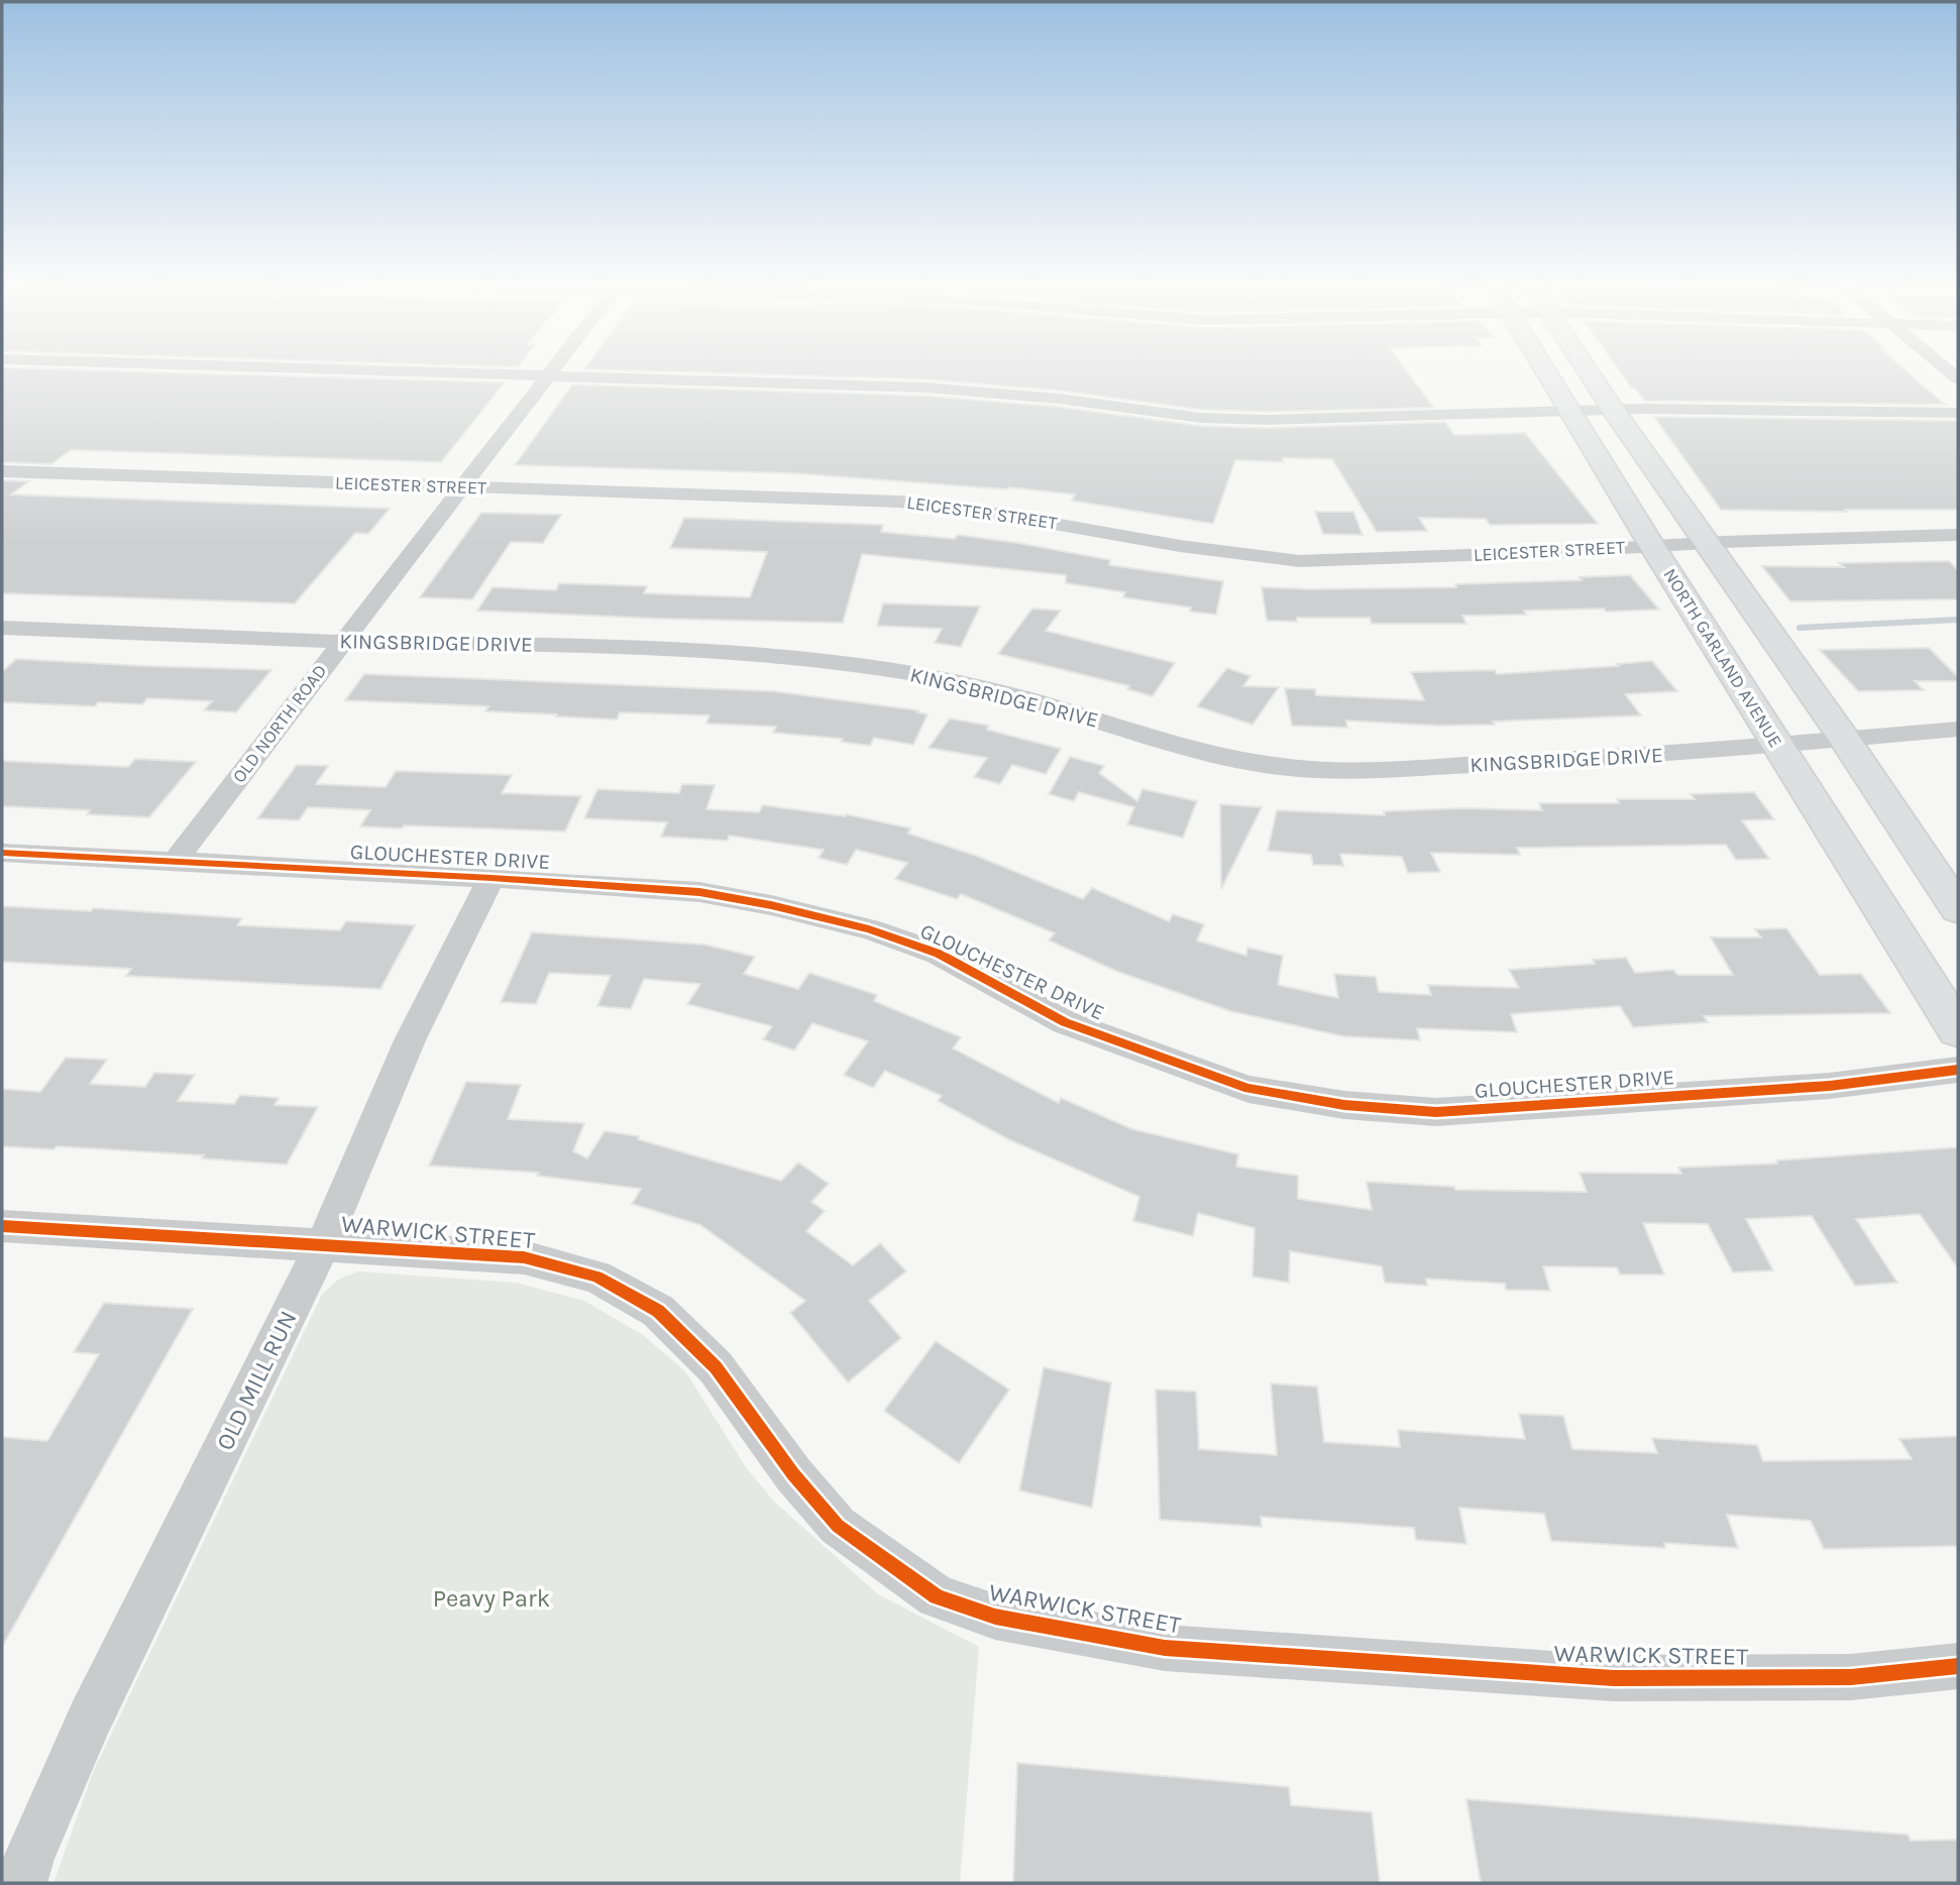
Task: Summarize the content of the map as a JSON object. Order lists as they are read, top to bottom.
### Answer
{
  "streets": {
    "main road": ["NORTH GARLAND AVENUE"],
    "street": [
      "LEICESTER STREET",
      "KINGSBRIDGE DRIVE",
      "OLD NORTH ROAD",
      "GLOUCHESTER DRIVE",
      "WARWICK STREET",
      "OLD MILL RUN"
    ]
  },
  "crossings": [
    ["LEICESTER STREET", "NORTH GARLAND AVENUE"],
    ["LEICESTER STREET", "OLD NORTH ROAD"],
    ["KINGSBRIDGE DRIVE", "NORTH GARLAND AVENUE"],
    ["KINGSBRIDGE DRIVE", "OLD NORTH ROAD"],
    ["OLD NORTH ROAD", "GLOUCHESTER DRIVE"],
    ["GLOUCHESTER DRIVE", "OLD MILL RUN"],
    ["WARWICK STREET", "OLD MILL RUN"]
  ],
  "parks": ["Peavy Park"]
}
